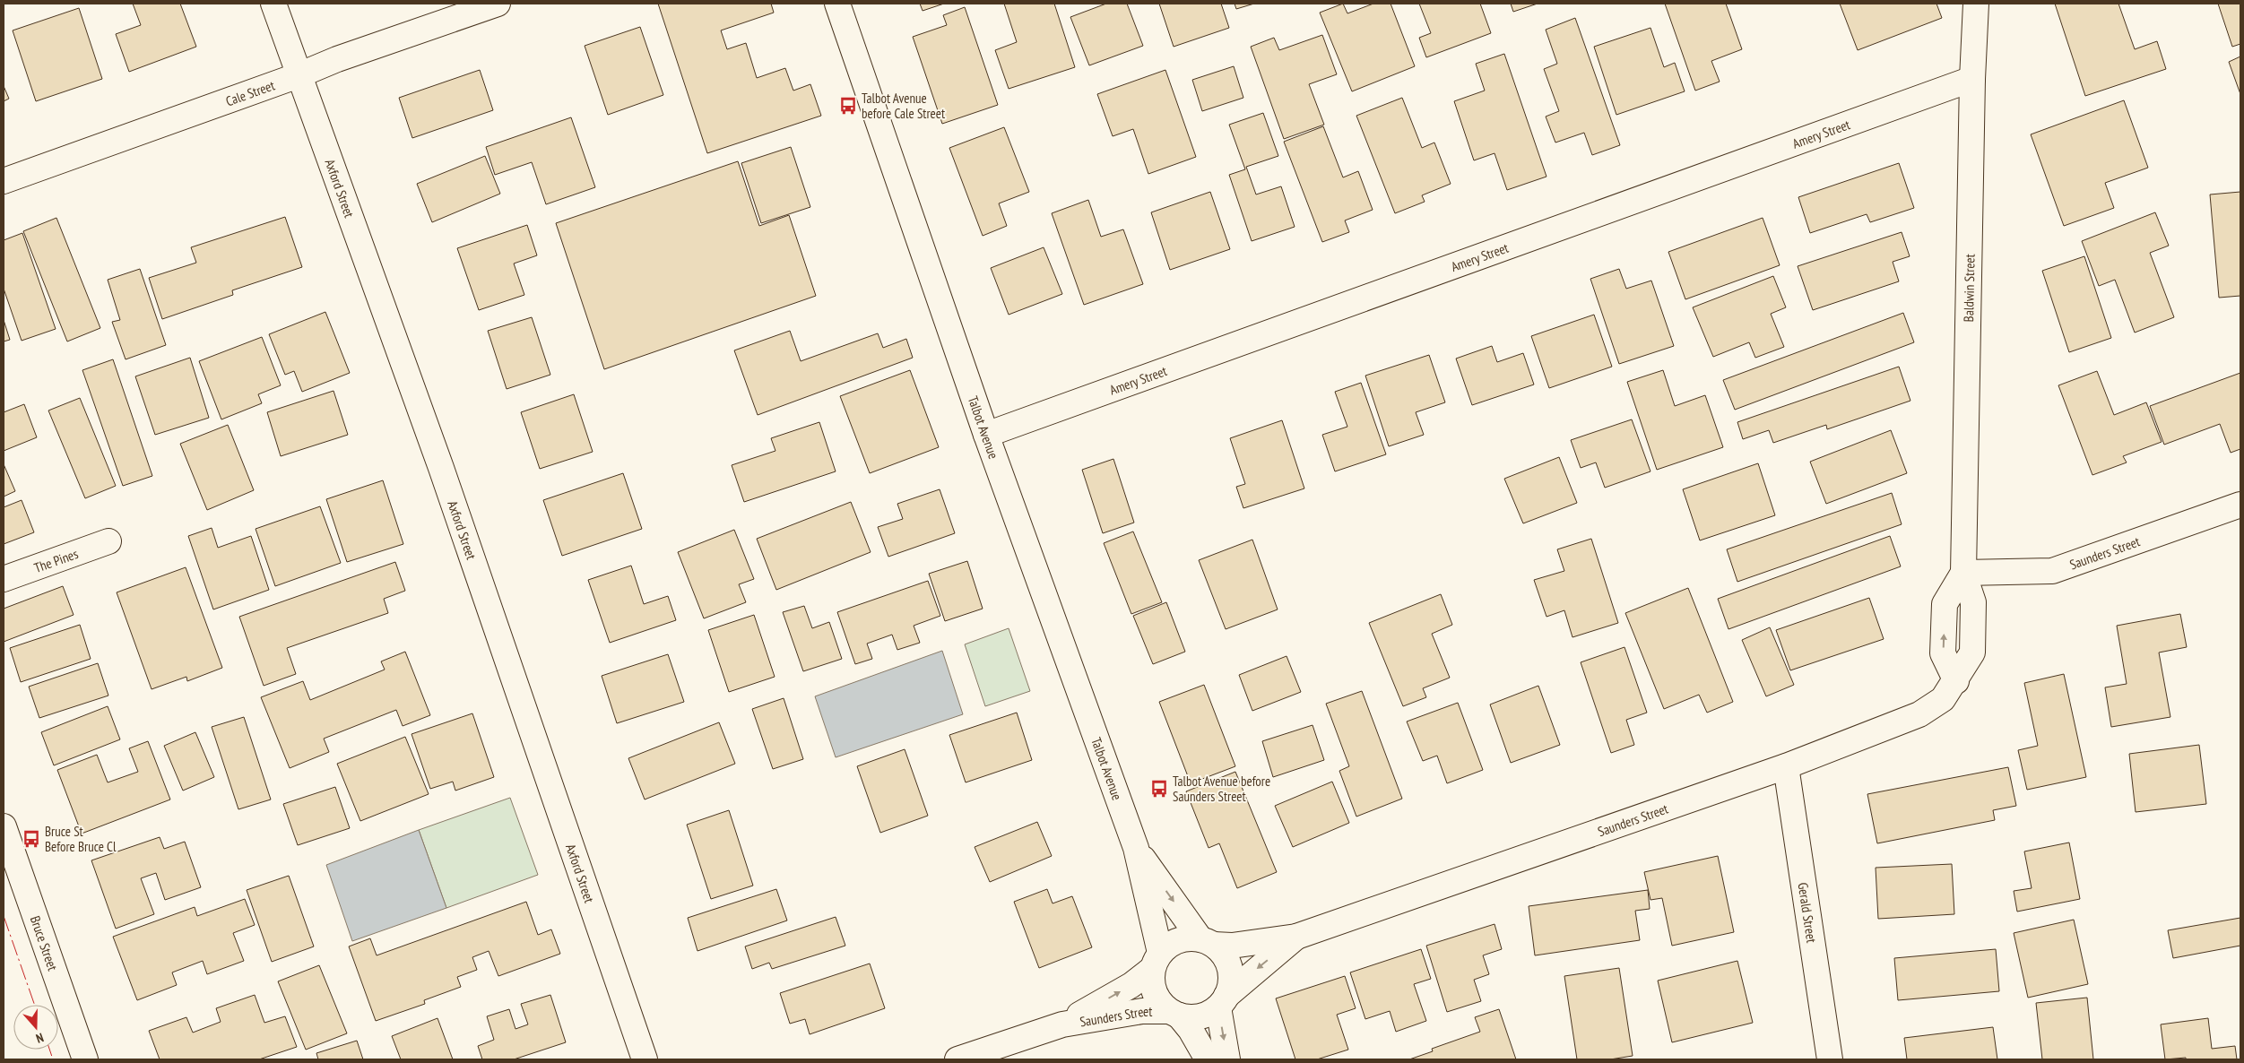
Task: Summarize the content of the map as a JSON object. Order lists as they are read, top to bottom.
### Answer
{
  "streets": {
    "street": [
      "Cale Street",
      "Amery Street",
      "Axford Street",
      "Baldwin Street",
      "Talbot Avenue",
      "Saunders Street",
      "The Pines",
      "Gerald Street",
      "Bruce Street"
    ]
  },
  "crossings": [
    ["Cale Street", "Axford Street"],
    ["Amery Street", "Baldwin Street"],
    ["Amery Street", "Talbot Avenue"],
    ["Baldwin Street", "Saunders Street"],
    ["Talbot Avenue", "Saunders Street"],
    ["Saunders Street", "Gerald Street"]
  ],
  "places": {
    "bus stop": ["Talbot Avenue before Cale Street", "Talbot Avenue before Saunders Street", "Bruce St Before Bruce Cl"]
  },
  "north": "bottom"
}
